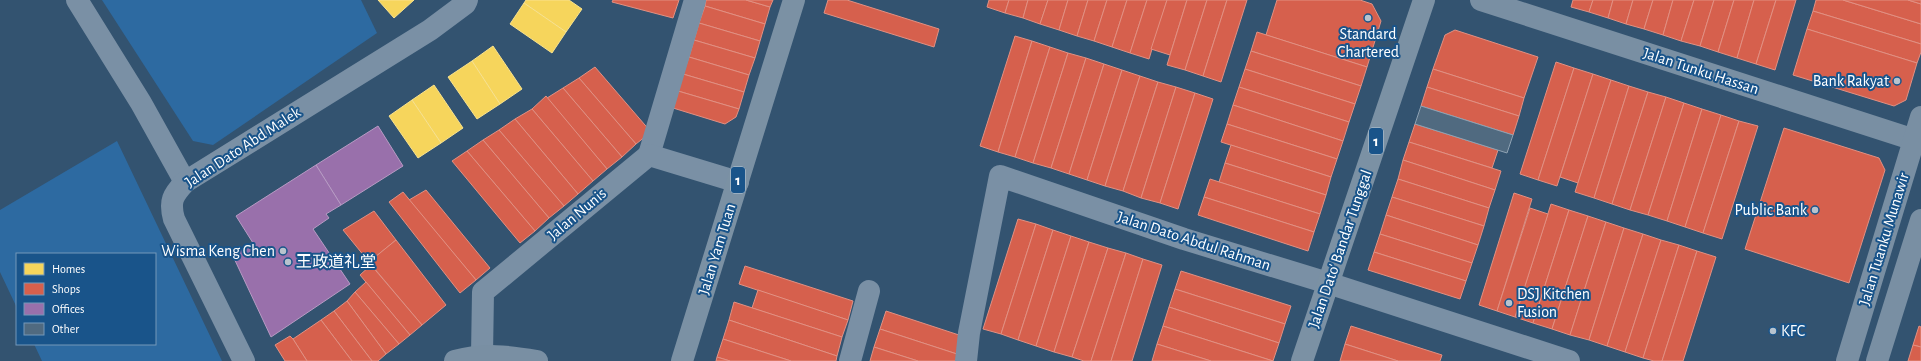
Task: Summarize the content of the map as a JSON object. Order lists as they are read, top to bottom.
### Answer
{
  "streets": {
    "highway": ["1", "Jalan Yam Tuan", "Jalan Dato' Bandar Tunggal"],
    "main road": ["Jalan Tunku Hassan", "Jalan Tuanku Munawir"],
    "street": ["Jalan Dato Abd Malek", "Jalan Nunis", "Jalan Dato Abdul Rahman"]
  },
  "crossings": [
    ["Jalan Tunku Hassan", "Jalan Tuanku Munawir"],
    ["Jalan Dato Abdul Rahman", "Jalan Dato' Bandar Tunggal"]
  ],
  "places": [
    "Standard Chartered",
    "Bank Rakyat",
    "Public Bank",
    "Wisma Keng Chen",
    "王政道礼堂",
    "DSJ Kitchen Fusion",
    "KFC"
  ],
  "legend": [
    "Homes",
    "Shops",
    "Offices",
    "Other"
  ]
}
